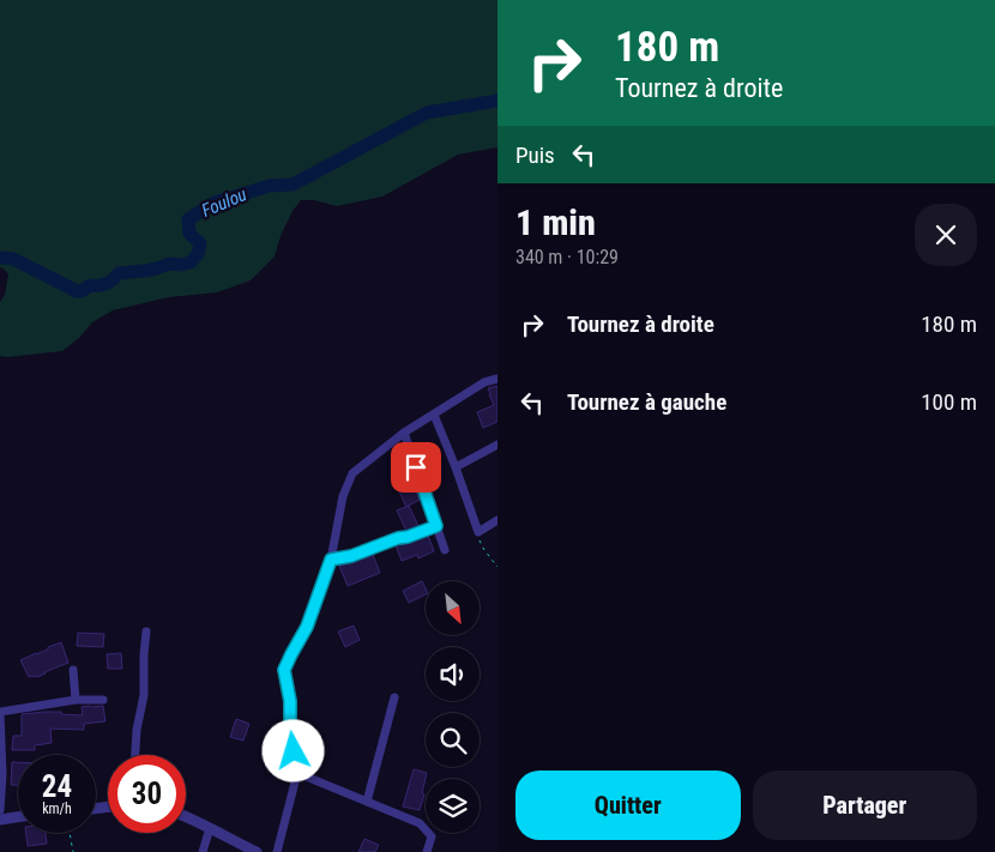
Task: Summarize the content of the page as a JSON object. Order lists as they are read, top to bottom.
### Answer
{
  "water": ["Foulou"],
  "north": "bottom right",
  "page": {
    "turn": ["180 m", "Tournez à droite"],
    "then": "Puis",
    "heading": ["1 min", "340 m · 10:29"],
    "list": [
      {
        "name": "Tournez à droite",
        "value": "180 m"
      },
      {
        "name": "Tournez à gauche",
        "value": "100 m"
      }
    ],
    "speed": "24 km/h",
    "limit": "30",
    "buttons": ["Quitter", "Partager"]
  }
}
